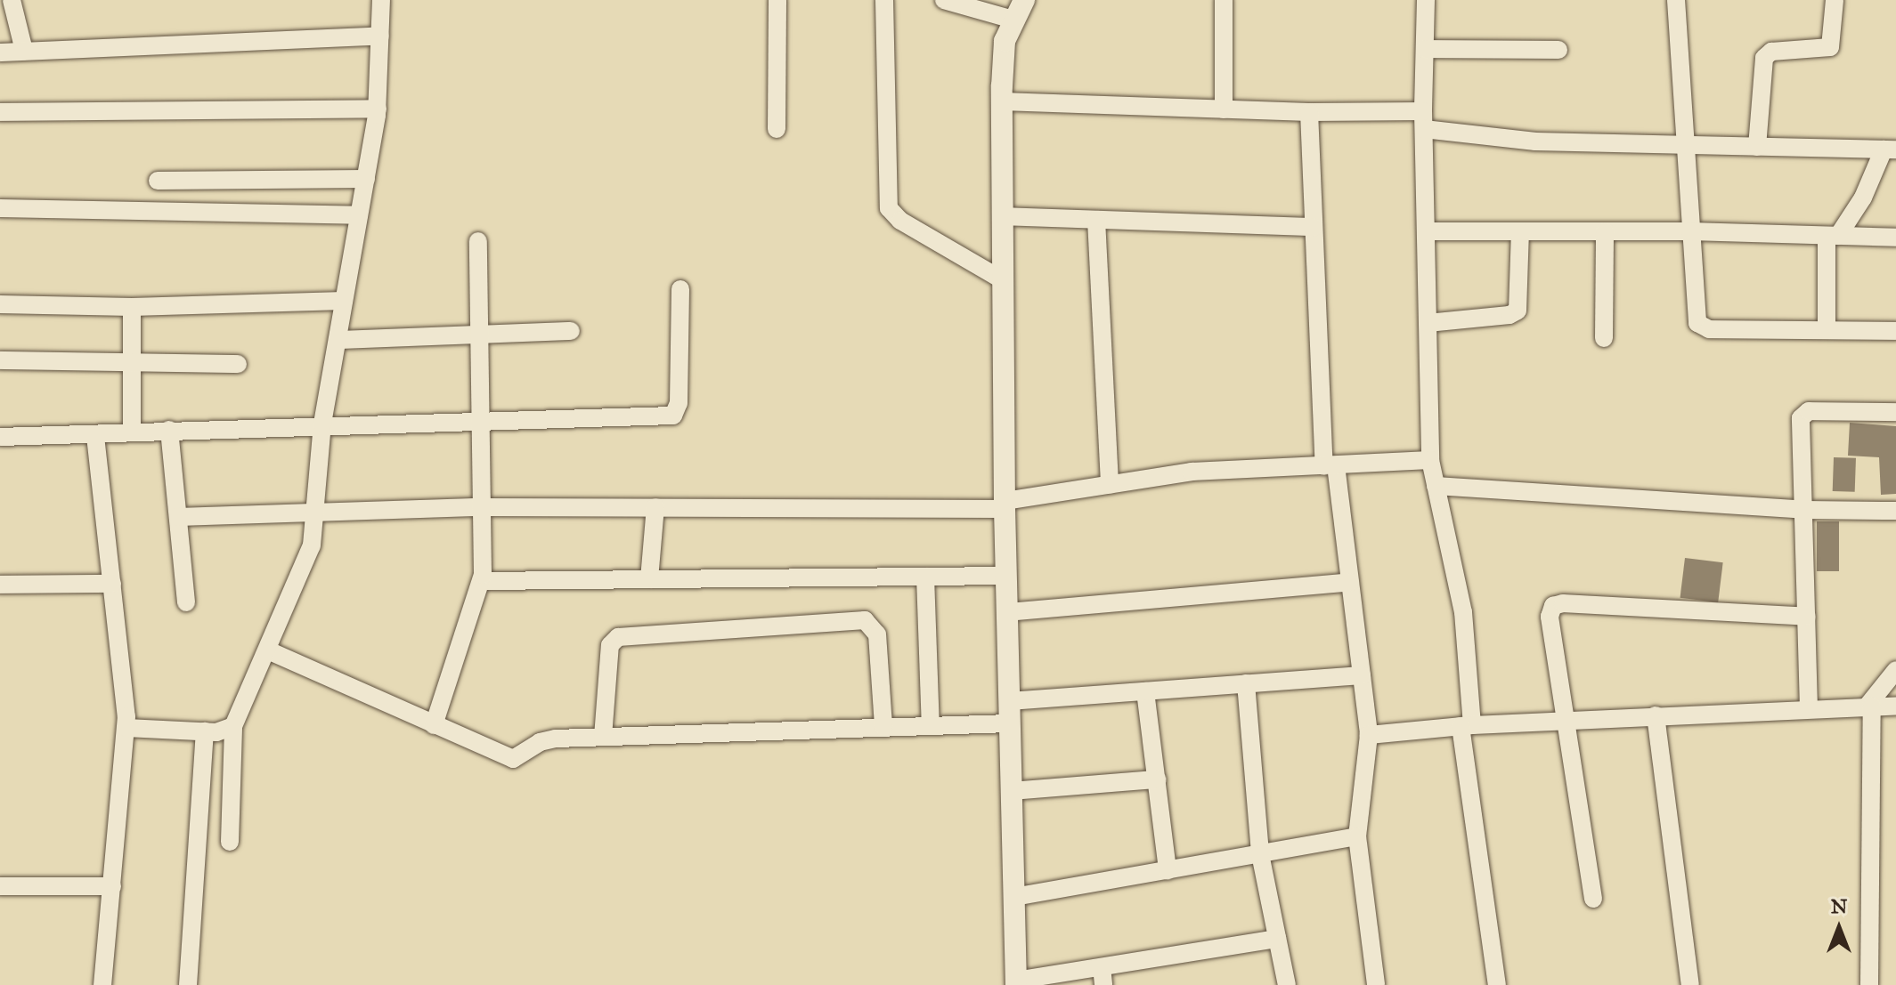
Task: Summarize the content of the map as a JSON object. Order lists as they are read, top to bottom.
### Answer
{
  "north": "top"
}
